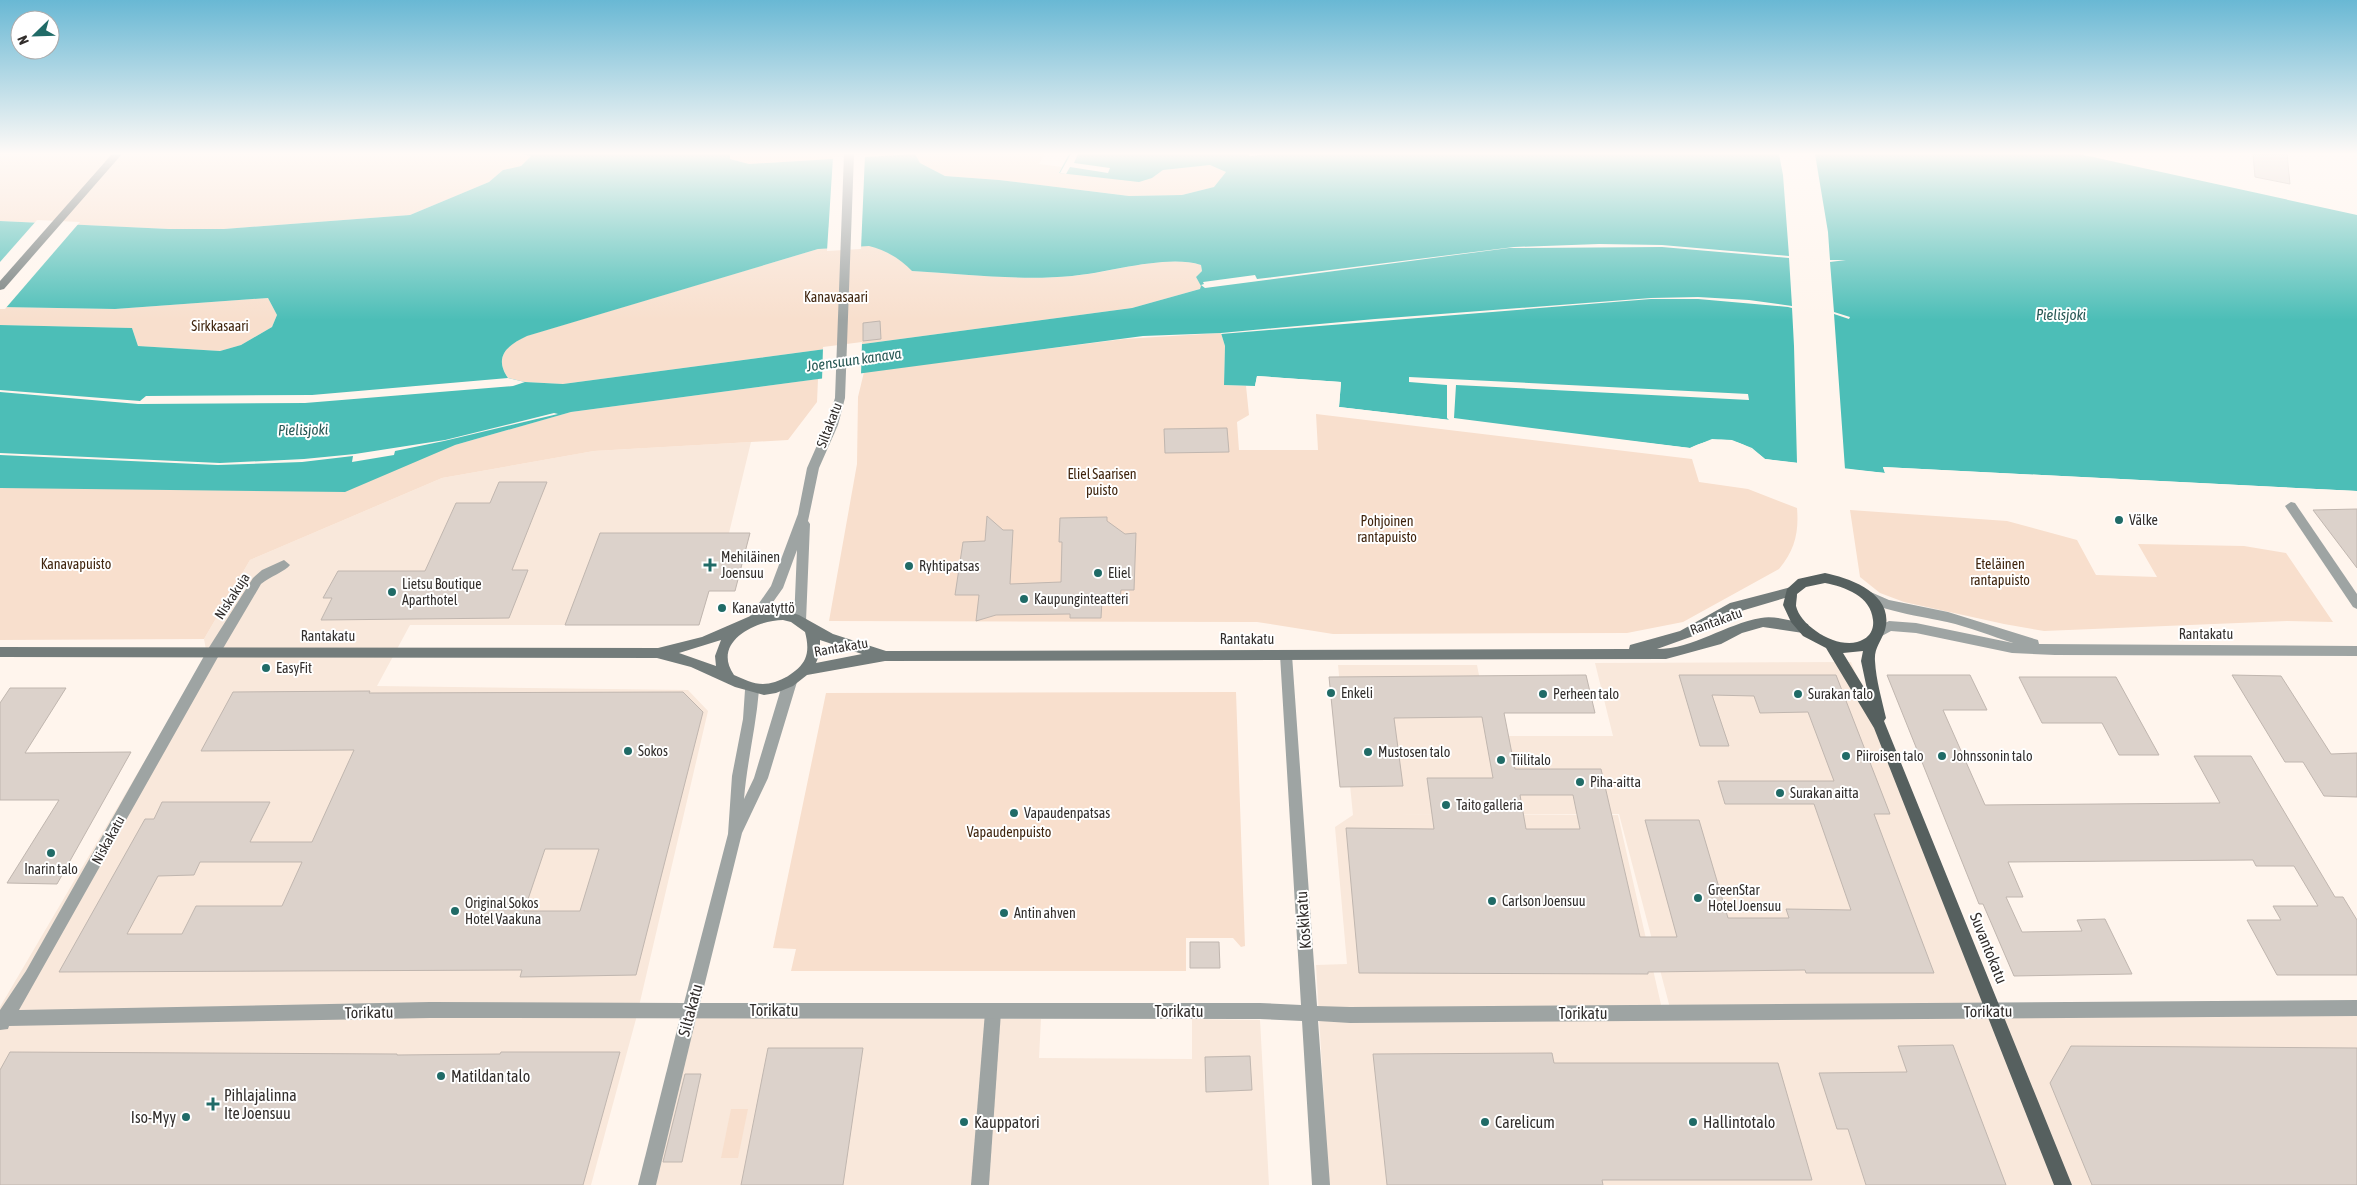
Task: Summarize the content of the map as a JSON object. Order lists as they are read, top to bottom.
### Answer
{
  "streets": {
    "main road": ["Rantakatu", "Suvantokatu"],
    "street": [
      "Siltakatu",
      "Niskakuja",
      "Niskakatu",
      "Koskikatu",
      "Torikatu"
    ]
  },
  "crossings": [
    ["Siltakatu", "Rantakatu"],
    ["Siltakatu", "Torikatu"],
    ["Niskakuja", "Rantakatu"],
    ["Niskakuja", "Niskakatu"],
    ["Rantakatu", "Niskakatu"],
    ["Rantakatu", "Koskikatu"],
    ["Rantakatu", "Suvantokatu"],
    ["Niskakatu", "Torikatu"],
    ["Koskikatu", "Torikatu"],
    ["Suvantokatu", "Torikatu"]
  ],
  "water": ["Pielisjoki", "Joensuun kanava"],
  "parks": [
    "Kanavasaari",
    "Sirkkasaari",
    "Eliel Saarisen puisto",
    "Pohjoinen rantapuisto",
    "Kanavapuisto",
    "Eteläinen rantapuisto",
    "Vapaudenpuisto"
  ],
  "places": {
    "other": [
      "Välke",
      "Ryhtipatsas",
      "Eliel",
      "Lietsu Boutique Aparthotel",
      "Kaupunginteatteri",
      "Kanavatyttö",
      "EasyFit",
      "Enkeli",
      "Perheen talo",
      "Surakan talo",
      "Sokos",
      "Mustosen talo",
      "Piiroisen talo",
      "Johnssonin talo",
      "Tiilitalo",
      "Piha-aitta",
      "Surakan aitta",
      "Taito galleria",
      "Vapaudenpatsas",
      "Inarin talo",
      "GreenStar Hotel Joensuu",
      "Carlson Joensuu",
      "Original Sokos Hotel Vaakuna",
      "Antin ahven",
      "Matildan talo",
      "Iso-Myy",
      "Kauppatori",
      "Carelicum",
      "Hallintotalo"
    ],
    "health": ["Mehiläinen Joensuu", "Pihlajalinna Ite Joensuu"]
  },
  "north": "bottom left"
}
